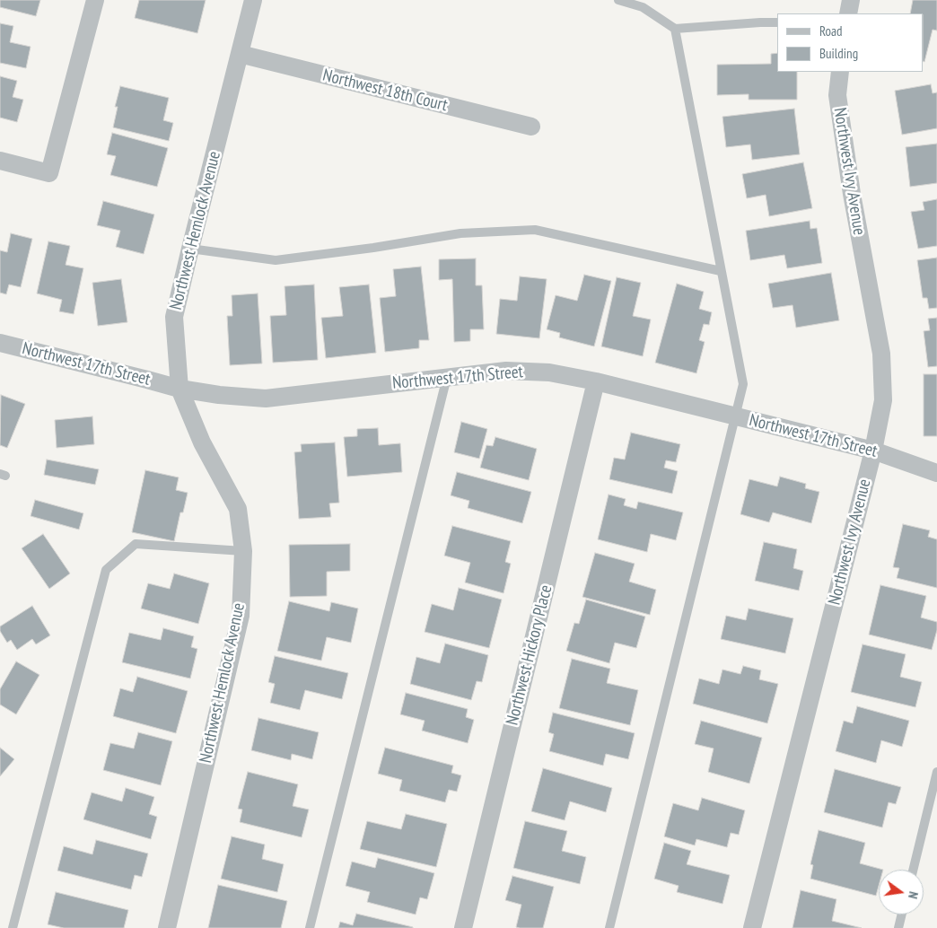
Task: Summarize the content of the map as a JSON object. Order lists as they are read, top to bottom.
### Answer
{
  "streets": {
    "street": [
      "Northwest 18th Court",
      "Northwest Ivy Avenue",
      "Northwest Hemlock Avenue",
      "Northwest 17th Street",
      "Northwest Hickory Place"
    ]
  },
  "crossings": [
    ["Northwest 18th Court", "Northwest Hemlock Avenue"],
    ["Northwest Ivy Avenue", "Northwest 17th Street"],
    ["Northwest Hemlock Avenue", "Northwest 17th Street"],
    ["Northwest 17th Street", "Northwest Hickory Place"]
  ],
  "legend": ["Road", "Building"],
  "north": "right"
}
